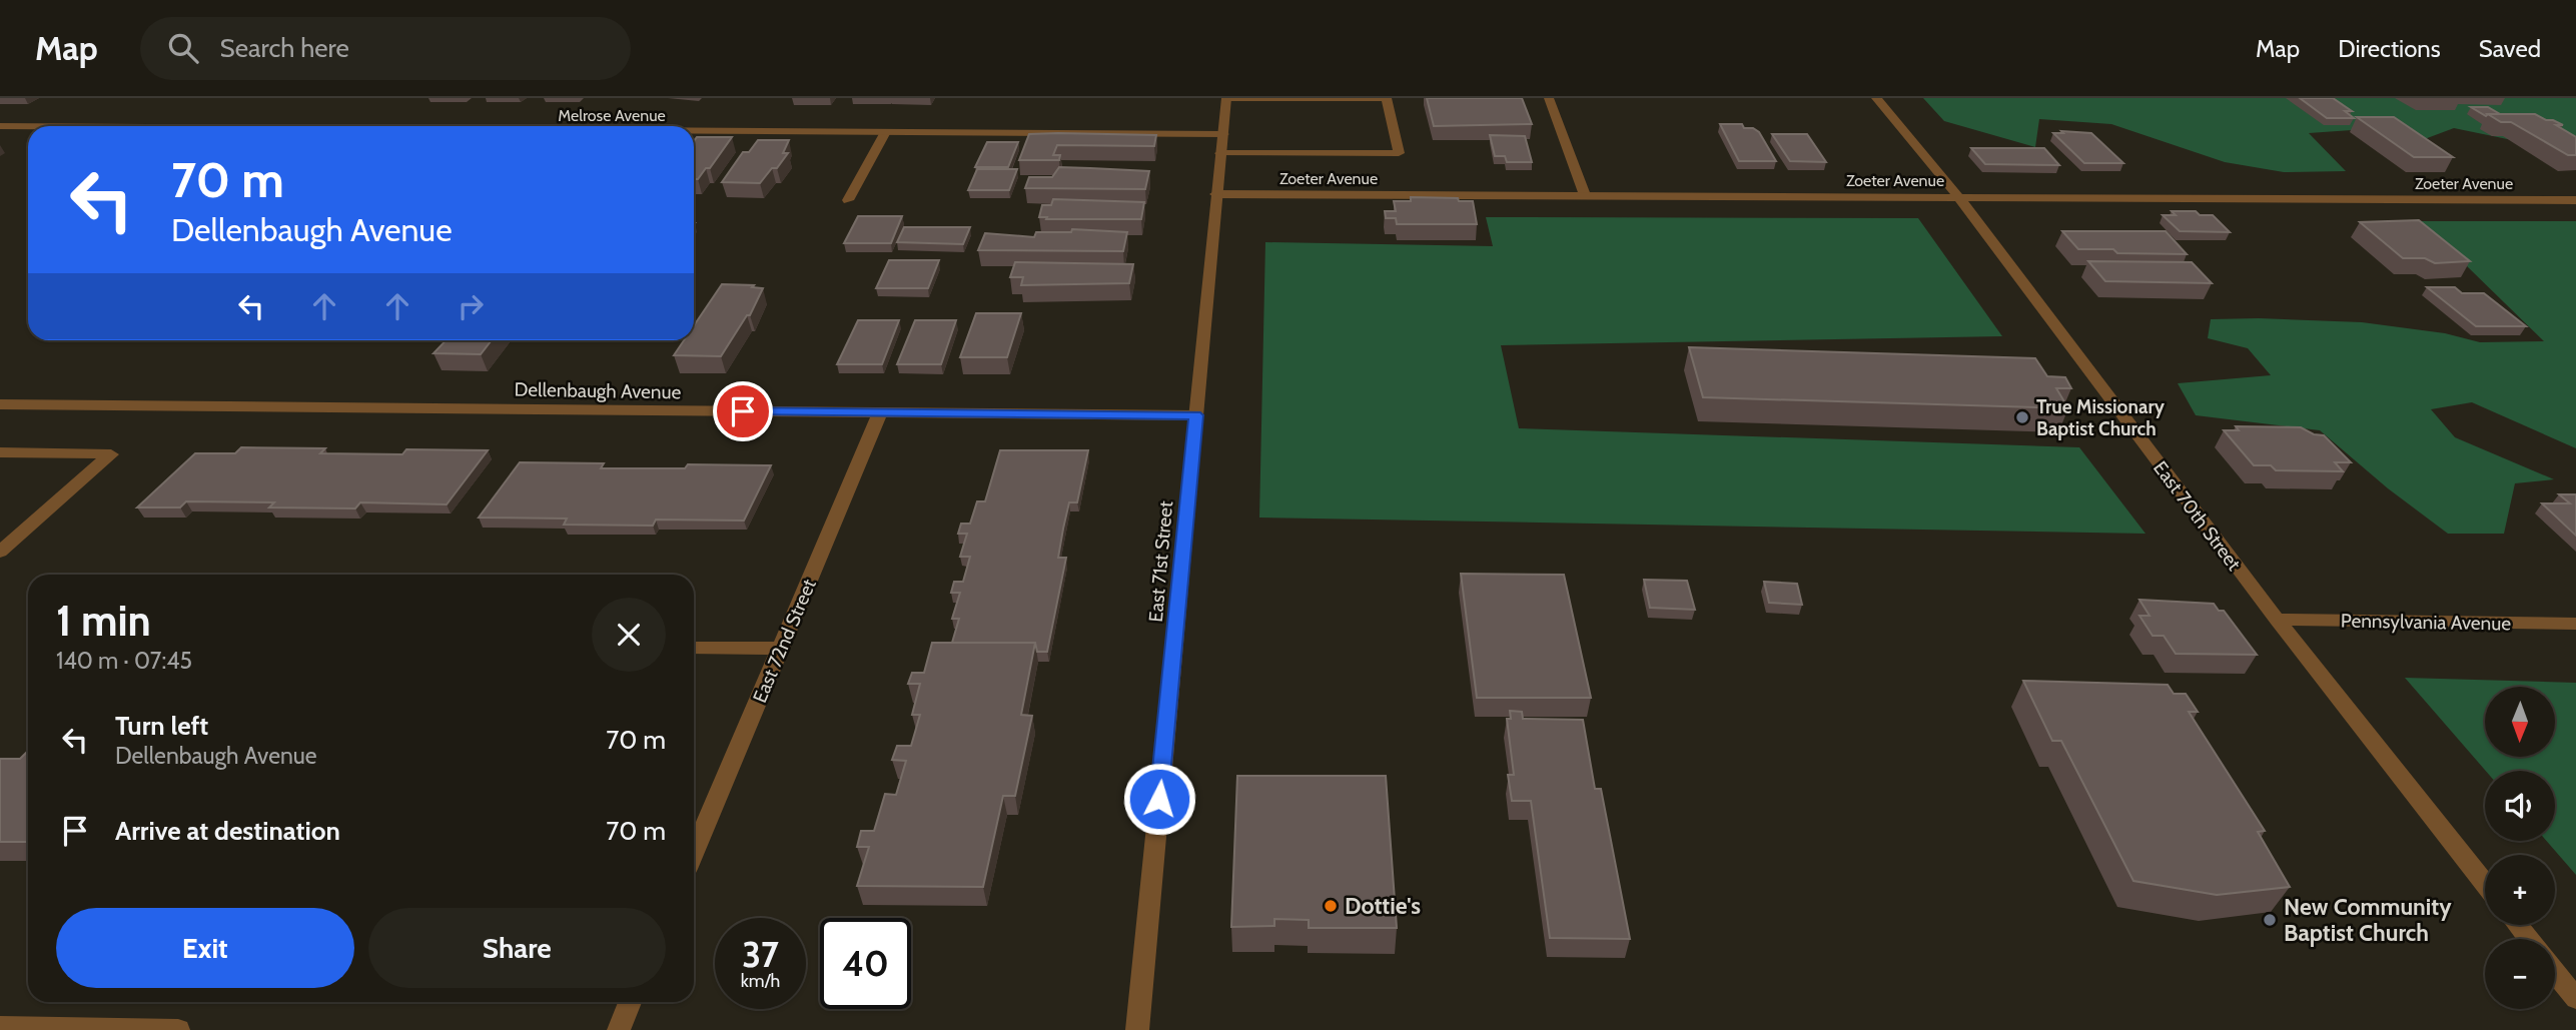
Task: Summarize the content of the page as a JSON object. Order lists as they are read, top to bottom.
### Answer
{
  "streets": {
    "street": [
      "Melrose Avenue",
      "Zoeter Avenue",
      "Dellenbaugh Avenue",
      "East 70th Street",
      "East 71st Street",
      "Pennsylvania Avenue",
      "East 72nd Street"
    ]
  },
  "crossings": [
    ["Melrose Avenue", "East 71st Street"],
    ["Zoeter Avenue", "East 70th Street"],
    ["Zoeter Avenue", "East 71st Street"],
    ["Dellenbaugh Avenue", "East 71st Street"],
    ["Dellenbaugh Avenue", "East 72nd Street"],
    ["East 70th Street", "Pennsylvania Avenue"]
  ],
  "places": ["True Missionary Baptist Church", "Dottie's", "New Community Baptist Church"],
  "north": "bottom",
  "page": {
    "header": "Map",
    "search": "Search here",
    "nav": ["Map", "Directions", "Saved"],
    "turn": ["70 m", "Dellenbaugh Avenue"],
    "heading": ["1 min", "140 m · 07:45"],
    "map_buttons": ["+", "−"],
    "list": [
      {
        "name": "Turn left",
        "note": "Dellenbaugh Avenue",
        "value": "70 m"
      },
      {
        "name": "Arrive at destination",
        "value": "70 m"
      }
    ],
    "buttons": ["Exit", "Share"],
    "speed": "37 km/h",
    "limit": "40"
  }
}
